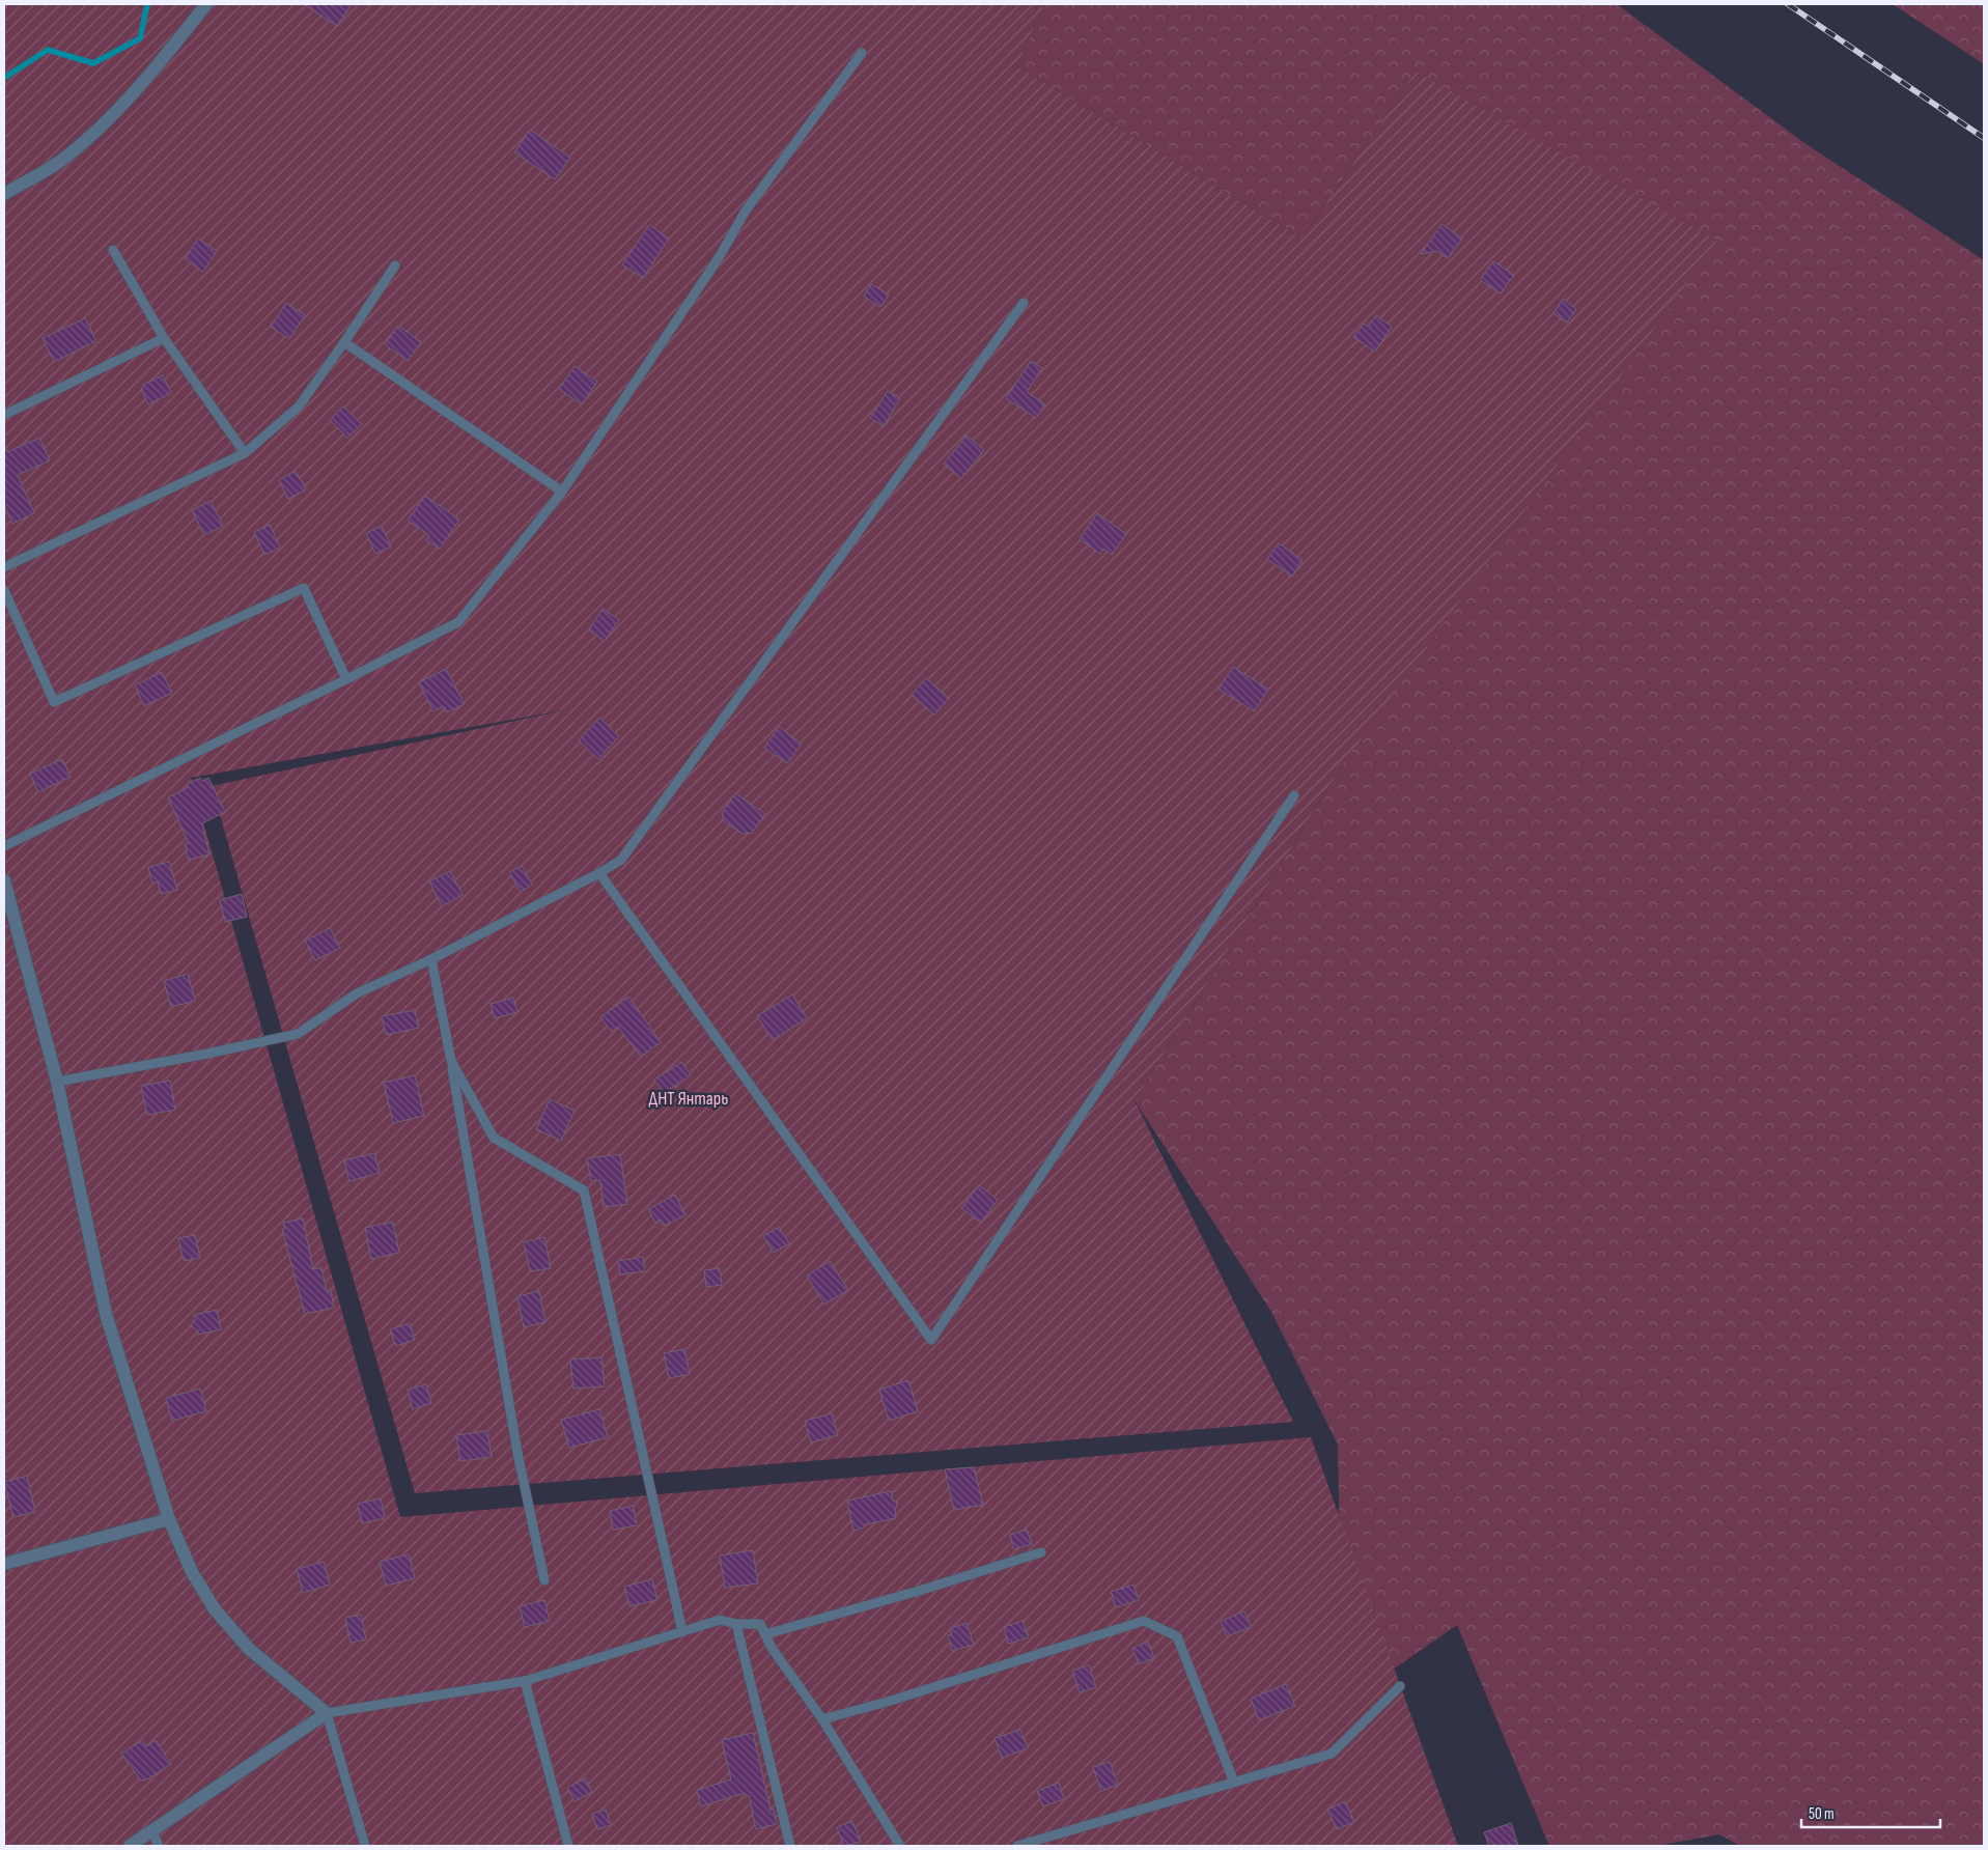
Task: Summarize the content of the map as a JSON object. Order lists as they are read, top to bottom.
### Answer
{
  "parks": ["ДНТ Янтарь"],
  "scale_bar": "50 m"
}
